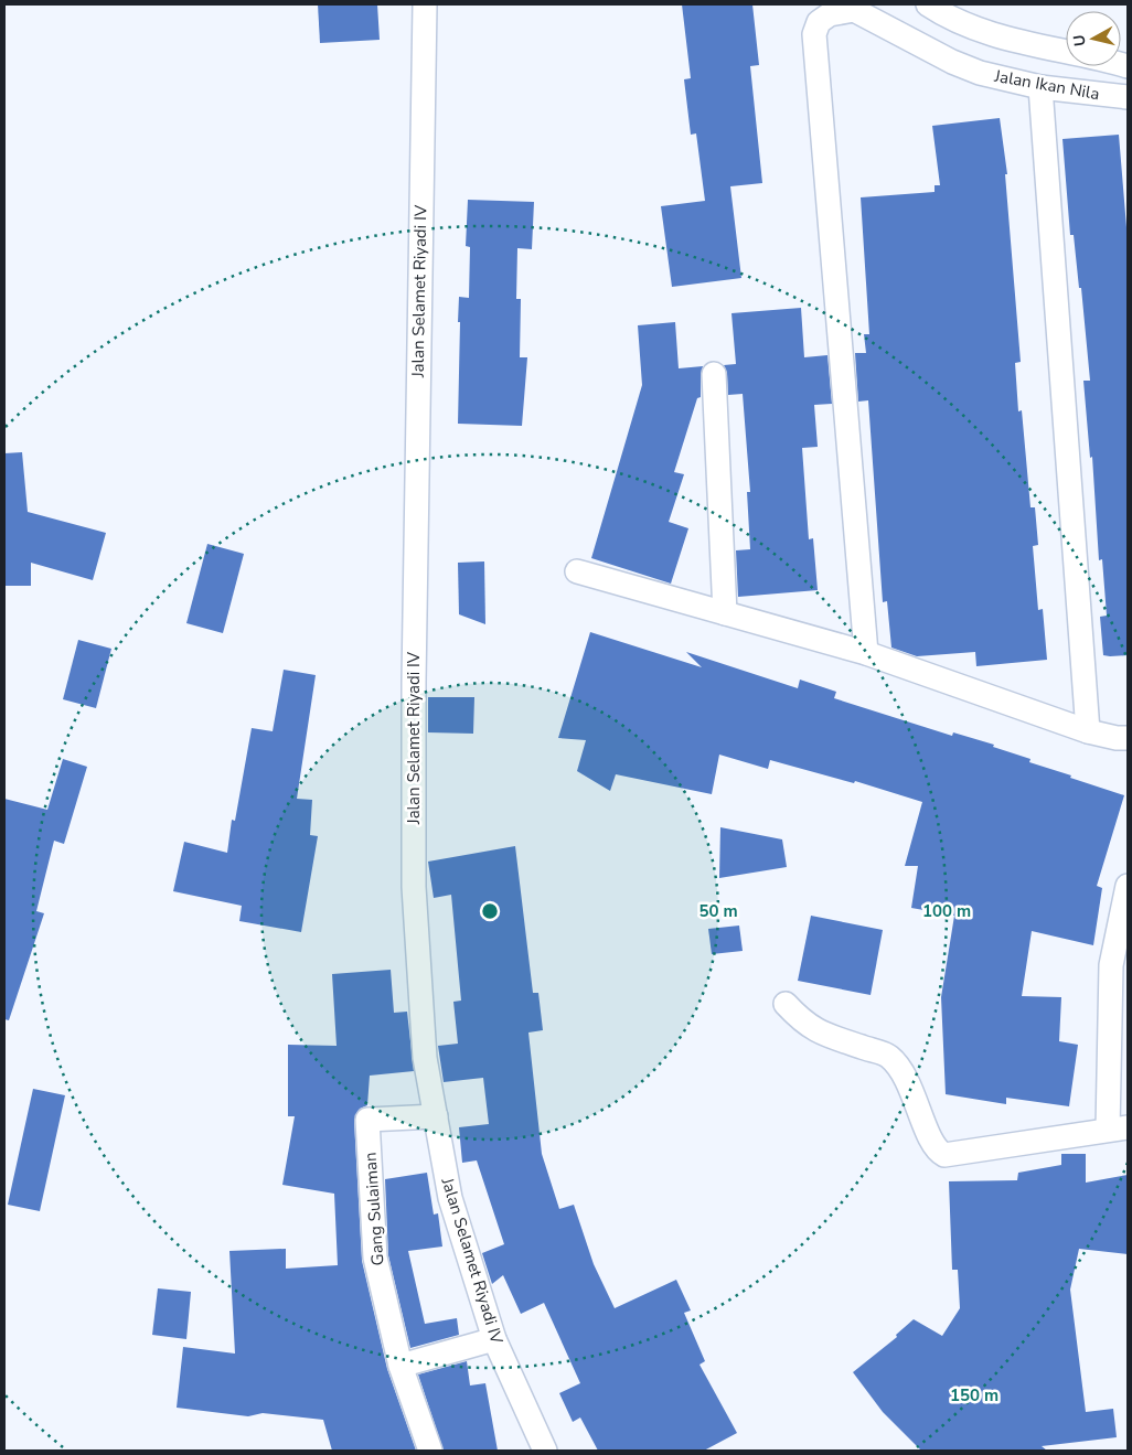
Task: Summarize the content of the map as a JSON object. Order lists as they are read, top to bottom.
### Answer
{
  "streets": {
    "street": ["Jalan Ikan Nila", "Jalan Selamet Riyadi IV", "Gang Sulaiman"]
  },
  "crossings": [
    ["Jalan Selamet Riyadi IV", "Gang Sulaiman"]
  ],
  "north": "left",
  "rings": ["50 m", "100 m", "150 m"]
}
